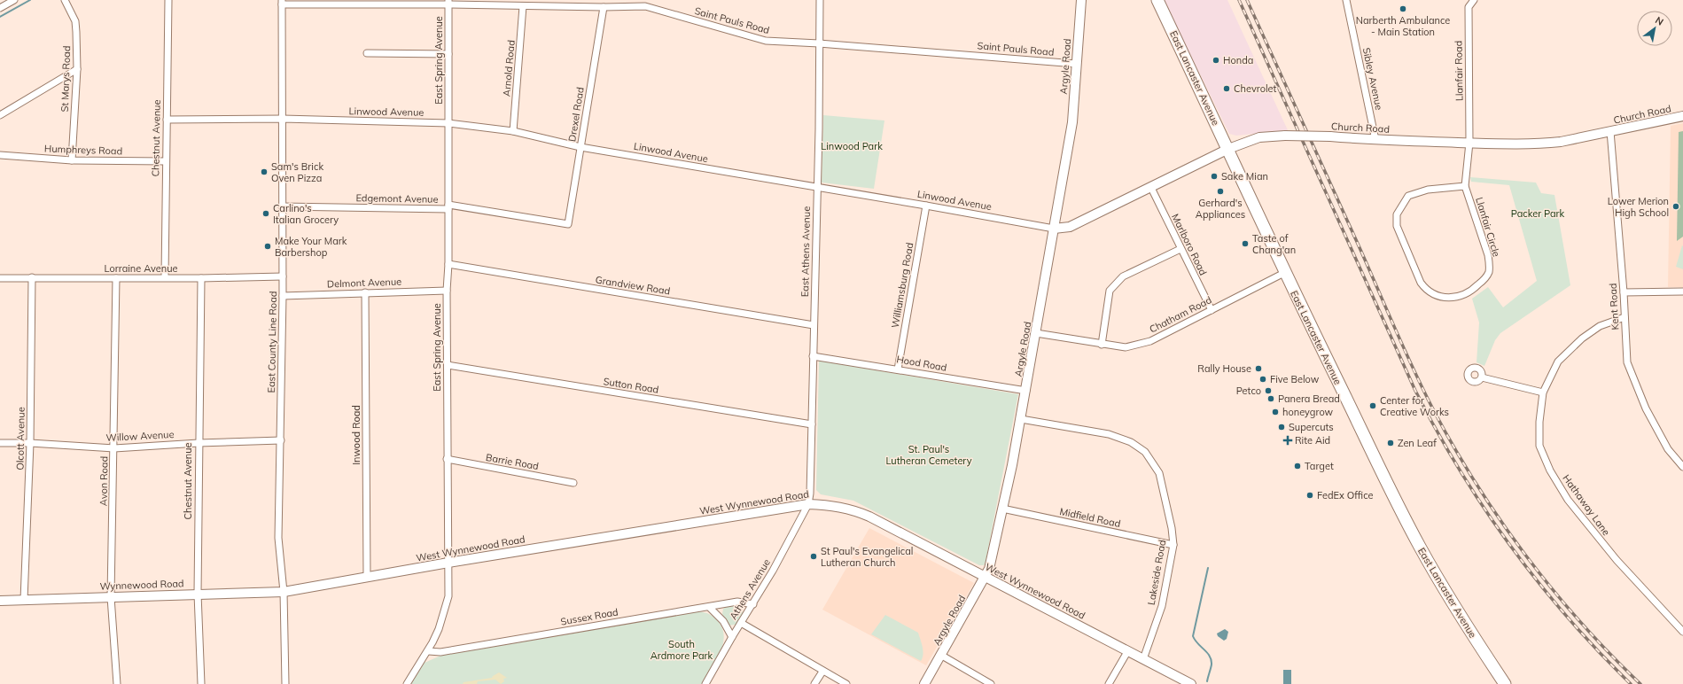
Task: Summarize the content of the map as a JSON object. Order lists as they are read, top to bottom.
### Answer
{
  "streets": {
    "highway": ["East Lancaster Avenue"],
    "street": [
      "Saint Pauls Road",
      "East Spring Avenue",
      "Argyle Road",
      "Arnold Road",
      "Llanfair Road",
      "St Marys Road",
      "Sibley Avenue",
      "Linwood Avenue",
      "Drexel Road",
      "Church Road",
      "Chestnut Avenue",
      "Humphreys Road",
      "Edgemont Avenue",
      "Llanfair Circle",
      "Marlboro Road",
      "East Athens Avenue",
      "Lorraine Avenue",
      "Delmont Avenue",
      "Grandview Road",
      "Williamsburg Road",
      "Kent Road",
      "Chatham Road",
      "East County Line Road",
      "Hood Road",
      "Sutton Road",
      "Inwood Road",
      "Willow Avenue",
      "Olcott Avenue",
      "Barrie Road",
      "Avon Road",
      "West Wynnewood Road",
      "Hathaway Lane",
      "Midfield Road",
      "Lakeside Road",
      "Wynnewood Road",
      "Athens Avenue",
      "Sussex Road"
    ]
  },
  "crossings": [
    ["Saint Pauls Road", "East Spring Avenue"],
    ["Saint Pauls Road", "Argyle Road"],
    ["Saint Pauls Road", "Arnold Road"],
    ["Saint Pauls Road", "Drexel Road"],
    ["Saint Pauls Road", "East Athens Avenue"],
    ["East Spring Avenue", "Linwood Avenue"],
    ["East Spring Avenue", "Edgemont Avenue"],
    ["East Spring Avenue", "Delmont Avenue"],
    ["East Spring Avenue", "Grandview Road"],
    ["East Spring Avenue", "Sutton Road"],
    ["East Spring Avenue", "Barrie Road"],
    ["East Spring Avenue", "West Wynnewood Road"],
    ["East Spring Avenue", "Sussex Road"],
    ["Argyle Road", "Linwood Avenue"],
    ["Argyle Road", "Church Road"],
    ["Argyle Road", "Chatham Road"],
    ["Argyle Road", "Hood Road"],
    ["Argyle Road", "West Wynnewood Road"],
    ["Argyle Road", "Midfield Road"],
    ["Argyle Road", "Lakeside Road"],
    ["Arnold Road", "Linwood Avenue"],
    ["Llanfair Road", "Church Road"],
    ["Llanfair Road", "Llanfair Circle"],
    ["East Lancaster Avenue", "Church Road"],
    ["East Lancaster Avenue", "Chatham Road"],
    ["St Marys Road", "Humphreys Road"],
    ["Sibley Avenue", "Church Road"],
    ["Linwood Avenue", "Drexel Road"],
    ["Linwood Avenue", "Church Road"],
    ["Linwood Avenue", "East Athens Avenue"],
    ["Linwood Avenue", "Williamsburg Road"],
    ["Linwood Avenue", "East County Line Road"],
    ["Drexel Road", "Edgemont Avenue"],
    ["Church Road", "Llanfair Circle"],
    ["Church Road", "Marlboro Road"],
    ["Church Road", "Kent Road"],
    ["Chestnut Avenue", "Humphreys Road"],
    ["Chestnut Avenue", "Lorraine Avenue"],
    ["Chestnut Avenue", "Willow Avenue"],
    ["Chestnut Avenue", "Wynnewood Road"],
    ["Edgemont Avenue", "East County Line Road"],
    ["Marlboro Road", "Chatham Road"],
    ["East Athens Avenue", "Grandview Road"],
    ["East Athens Avenue", "Hood Road"],
    ["East Athens Avenue", "Sutton Road"],
    ["East Athens Avenue", "West Wynnewood Road"],
    ["East Athens Avenue", "Athens Avenue"],
    ["Lorraine Avenue", "East County Line Road"],
    ["Lorraine Avenue", "Olcott Avenue"],
    ["Lorraine Avenue", "Avon Road"],
    ["Delmont Avenue", "East County Line Road"],
    ["Delmont Avenue", "Inwood Road"],
    ["Williamsburg Road", "Hood Road"],
    ["Kent Road", "Hathaway Lane"],
    ["East County Line Road", "Willow Avenue"],
    ["East County Line Road", "West Wynnewood Road"],
    ["East County Line Road", "Wynnewood Road"],
    ["Inwood Road", "West Wynnewood Road"],
    ["Willow Avenue", "Olcott Avenue"],
    ["Willow Avenue", "Avon Road"],
    ["Olcott Avenue", "Wynnewood Road"],
    ["Avon Road", "Wynnewood Road"],
    ["West Wynnewood Road", "Lakeside Road"],
    ["West Wynnewood Road", "Wynnewood Road"],
    ["West Wynnewood Road", "Athens Avenue"],
    ["Midfield Road", "Lakeside Road"],
    ["Athens Avenue", "Sussex Road"]
  ],
  "parks": [
    "Linwood Park",
    "Packer Park",
    "St. Paul's Lutheran Cemetery",
    "South Ardmore Park"
  ],
  "places": {
    "other": [
      "Narberth Ambulance - Main Station",
      "Honda",
      "Chevrolet",
      "Sam's Brick Oven Pizza",
      "Sake Mian",
      "Gerhard's Appliances",
      "Lower Merion High School",
      "Carlino's Italian Grocery",
      "Taste of Chang'an",
      "Make Your Mark Barbershop",
      "Rally House",
      "Five Below",
      "Petco",
      "Panera Bread",
      "Center for Creative Works",
      "honeygrow",
      "Supercuts",
      "Zen Leaf",
      "Target",
      "FedEx Office",
      "St Paul's Evangelical Lutheran Church"
    ],
    "health": ["Rite Aid"]
  },
  "north": "top right"
}
